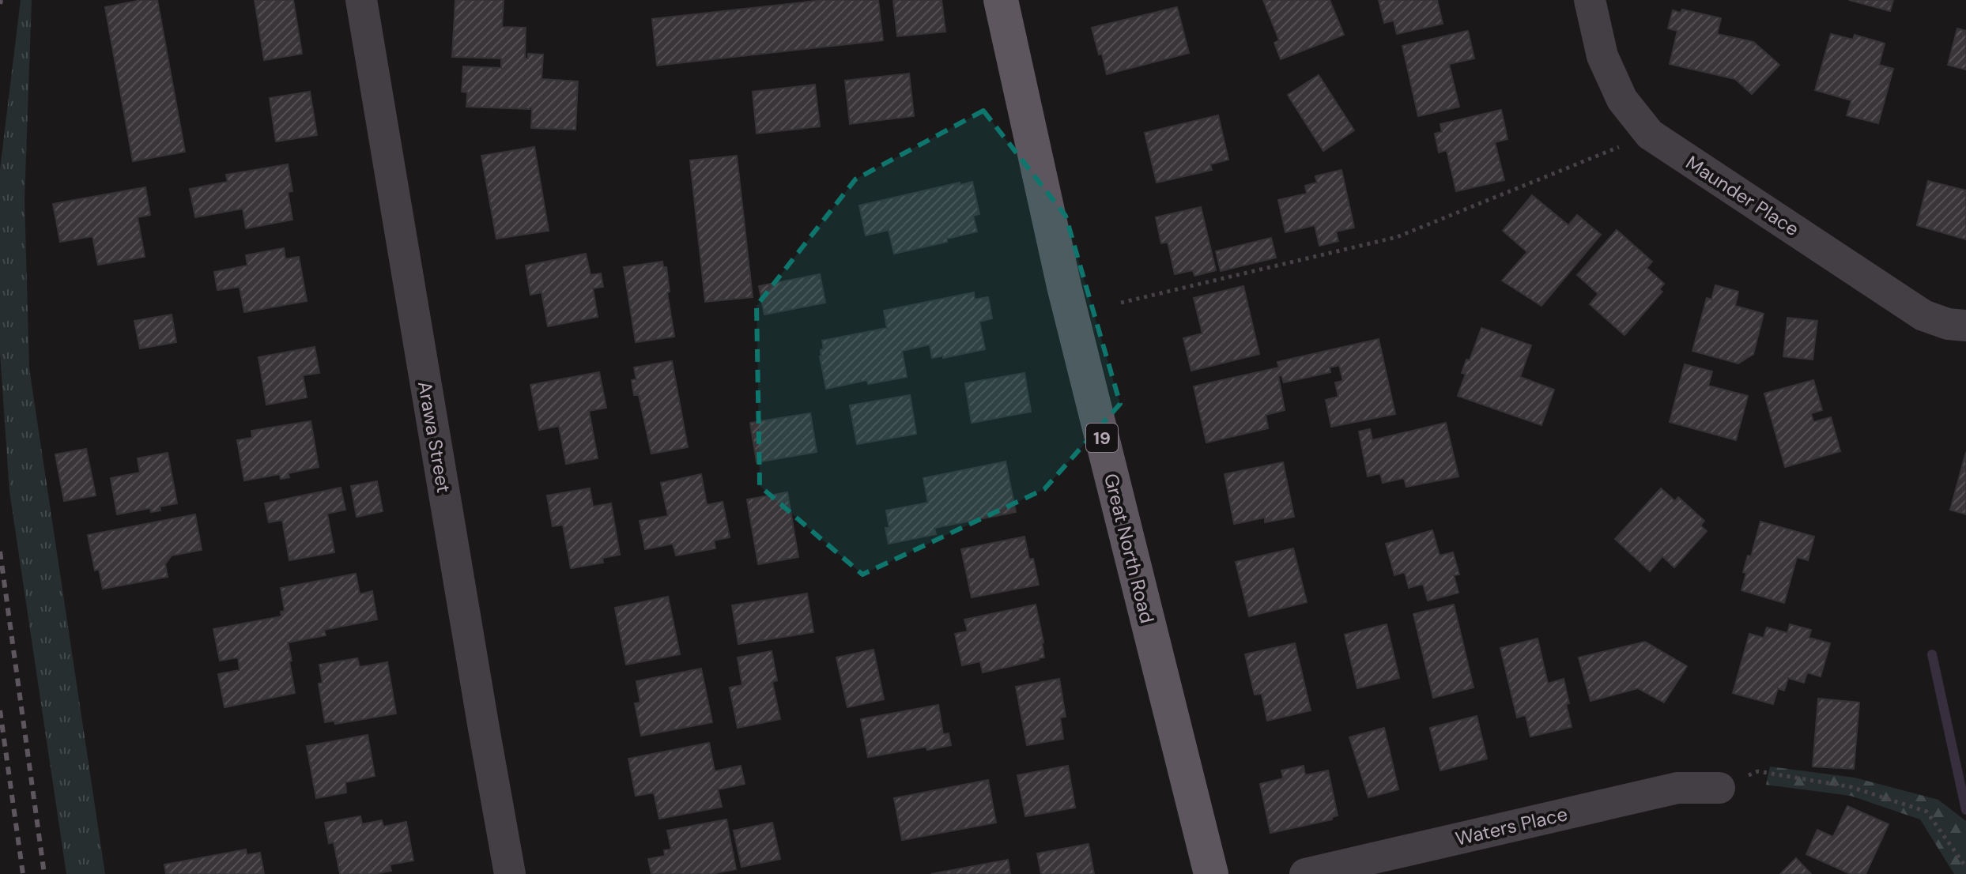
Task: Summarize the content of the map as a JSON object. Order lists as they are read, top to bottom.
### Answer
{
  "streets": {
    "main road": ["19", "Great North Road"],
    "street": ["Maunder Place", "Arawa Street", "Waters Place"]
  }
}
